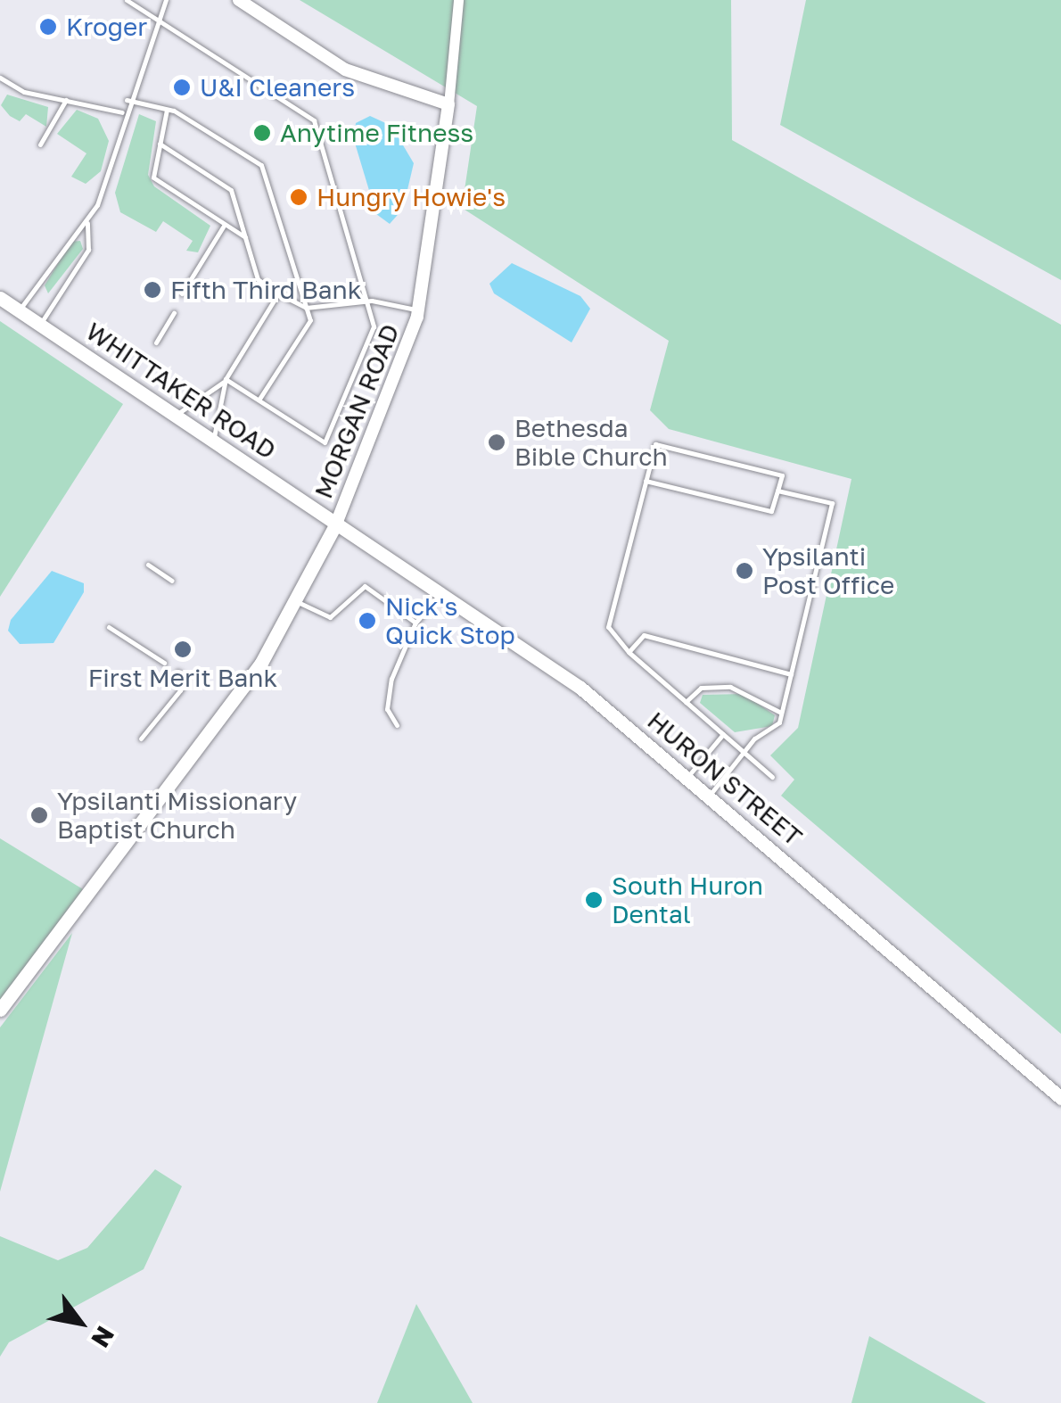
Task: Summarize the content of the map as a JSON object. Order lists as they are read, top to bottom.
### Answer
{
  "streets": {
    "main road": ["WHITTAKER ROAD", "HURON STREET"],
    "street": ["MORGAN ROAD"]
  },
  "crossings": [
    ["WHITTAKER ROAD", "MORGAN ROAD"],
    ["WHITTAKER ROAD", "HURON STREET"],
    ["MORGAN ROAD", "HURON STREET"]
  ],
  "places": [
    "Kroger",
    "U&I Cleaners",
    "Anytime Fitness",
    "Hungry Howie's",
    "Fifth Third Bank",
    "Bethesda Bible Church",
    "Ypsilanti Post Office",
    "Nick's Quick Stop",
    "First Merit Bank",
    "Ypsilanti Missionary Baptist Church",
    "South Huron Dental"
  ],
  "north": "bottom right"
}
